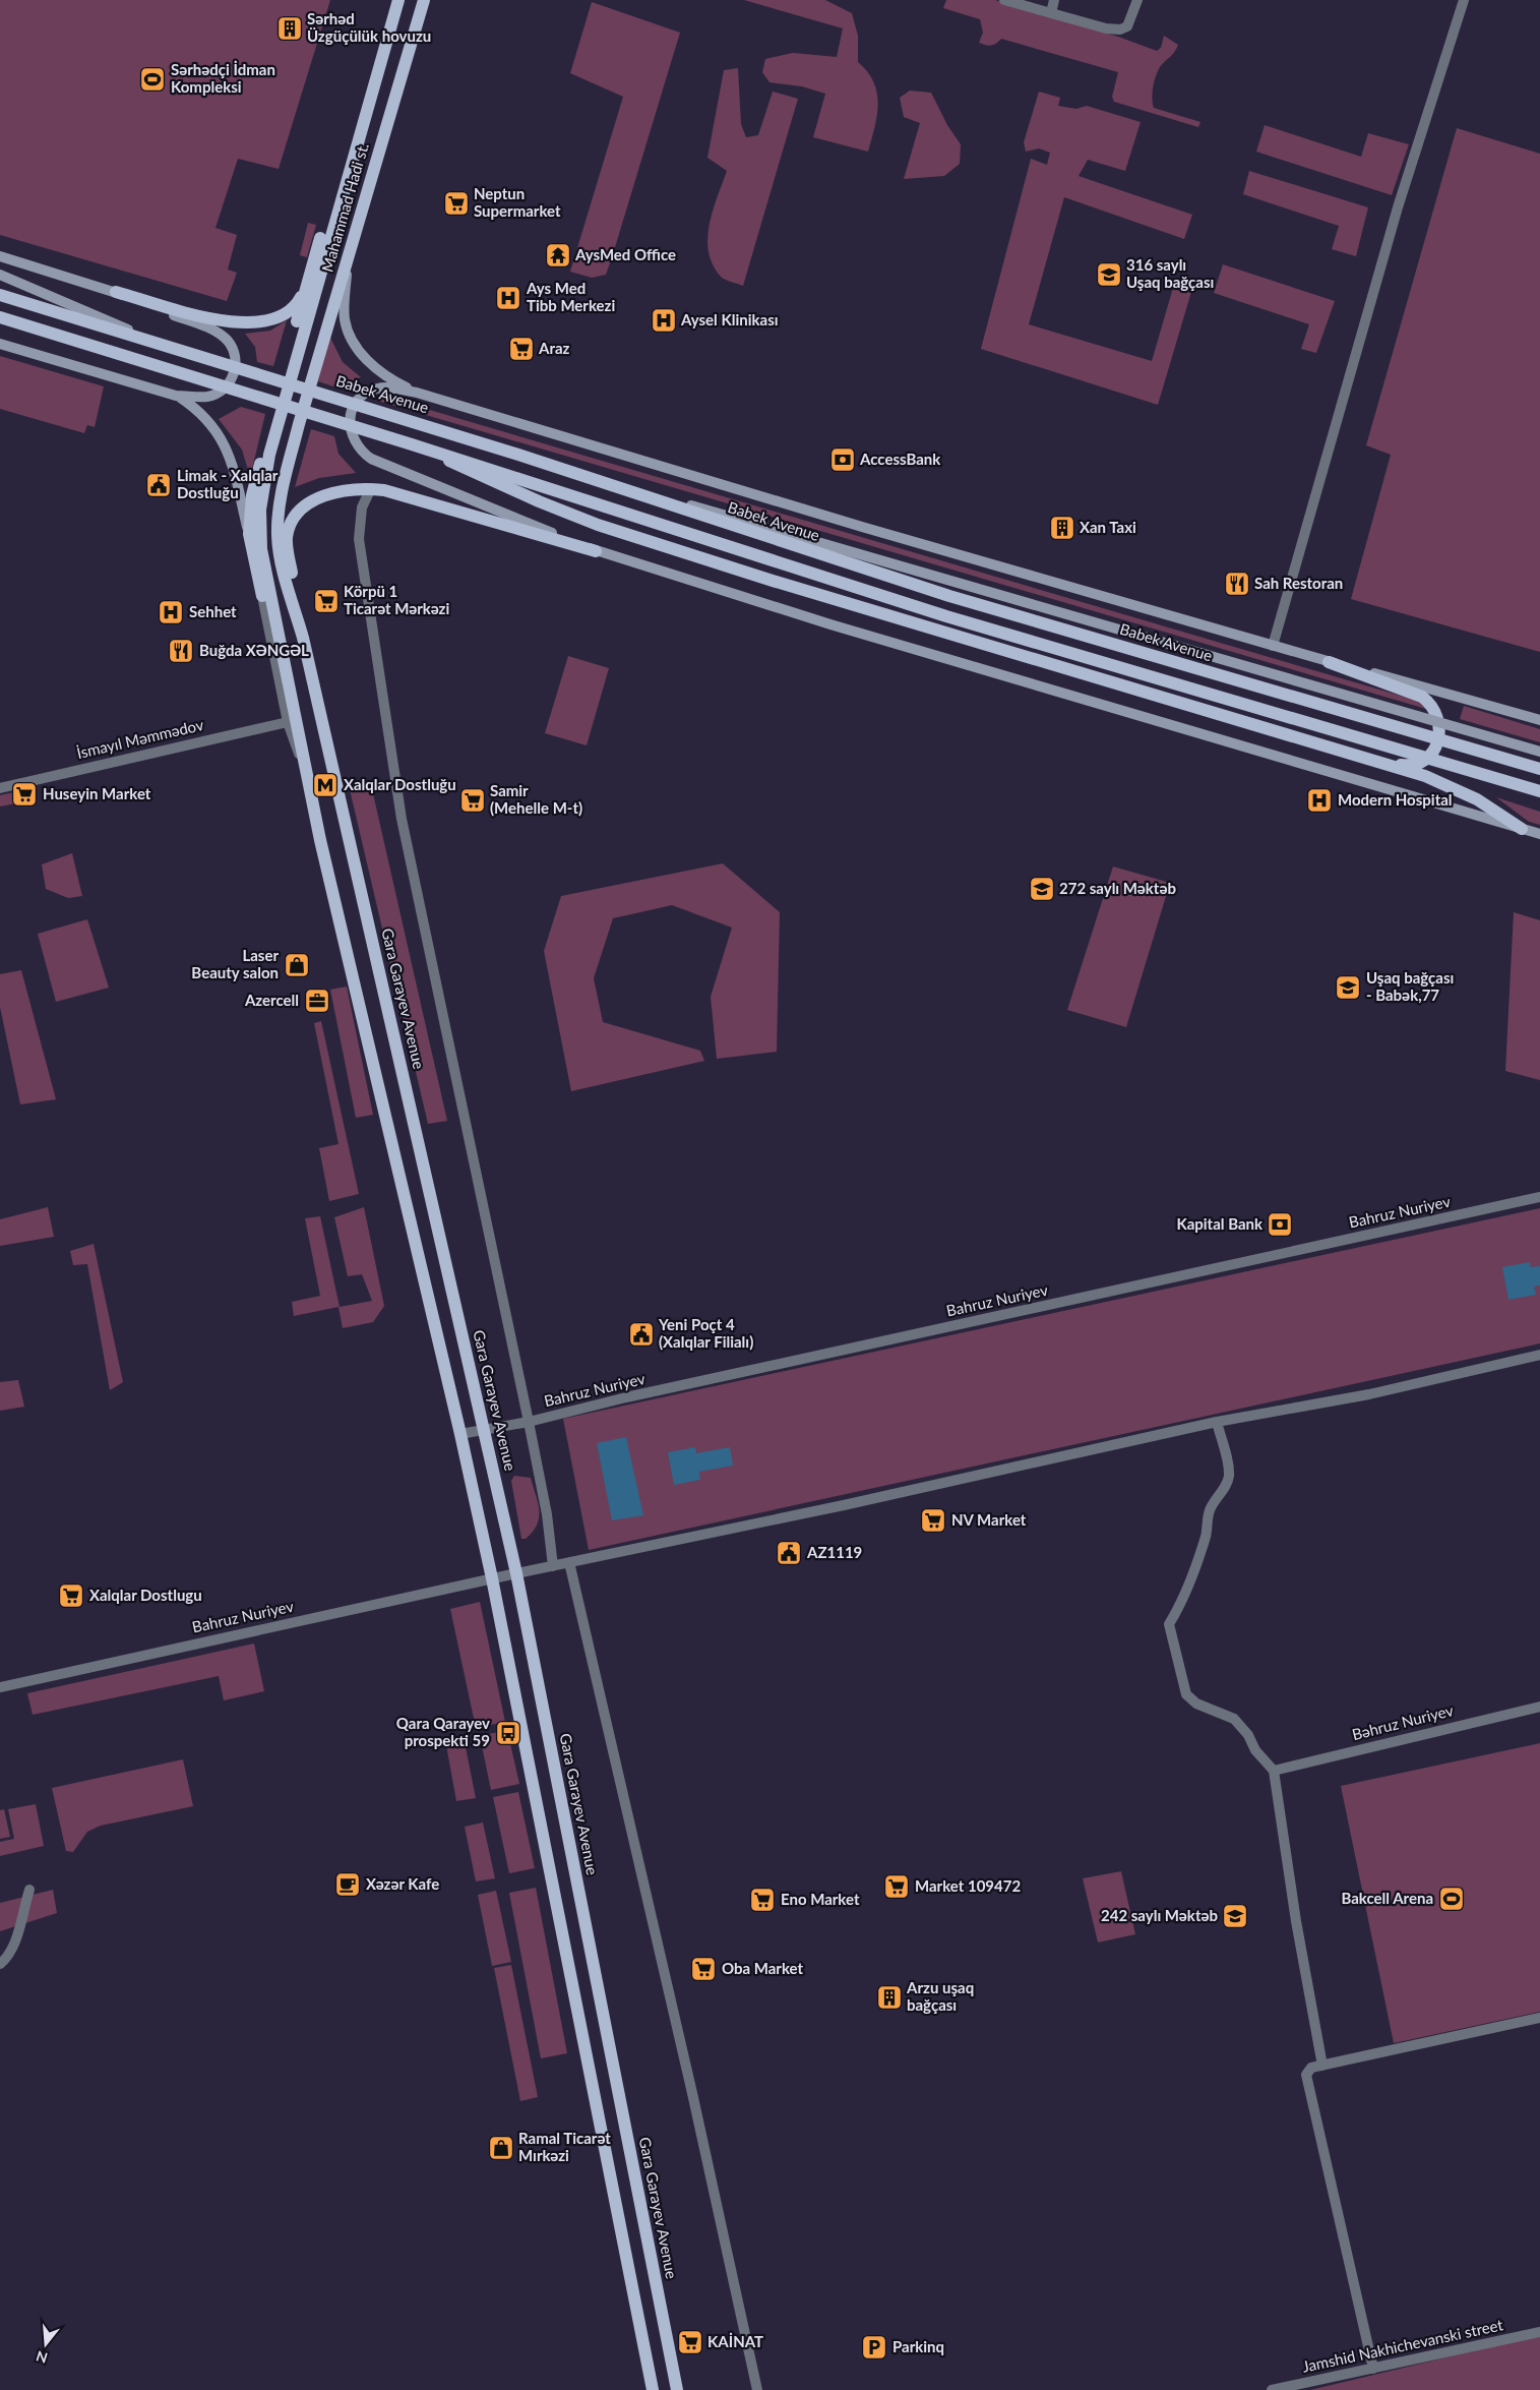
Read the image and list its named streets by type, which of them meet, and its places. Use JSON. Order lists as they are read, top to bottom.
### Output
{
  "streets": {
    "main road": ["Mahammad Hadi st.", "Babek Avenue", "Gara Garayev Avenue"],
    "street": [
      "İsmayıl Məmmədov",
      "Bahruz Nuriyev",
      "Bəhruz Nuriyev",
      "Jamshid Nakhichevanski street"
    ]
  },
  "crossings": [
    ["Mahammad Hadi st.", "Gara Garayev Avenue"],
    ["Gara Garayev Avenue", "Bahruz Nuriyev"]
  ],
  "places": {
    "building": ["Sərhəd Üzgüçülük hovuzu", "Xan Taxi", "Arzu uşaq bağçası"],
    "sports": ["Sərhədçi İdman Kompleksi", "Bakcell Arena"],
    "supermarket": [
      "Neptun Supermarket",
      "Araz",
      "Körpü 1 Ticarət Mərkəzi",
      "Huseyin Market",
      "Samir (Mehelle M-t)",
      "NV Market",
      "Xalqlar Dostlugu",
      "Market 109472",
      "Eno Market",
      "Oba Market",
      "KAİNAT"
    ],
    "temple": ["AysMed Office"],
    "school or university": [
      "316 saylı Uşaq bağçası",
      "272 saylı Məktəb",
      "Uşaq bağçası - Babək,77",
      "242 saylı Məktəb"
    ],
    "hospital": [
      "Ays Med Tibb Merkezi",
      "Aysel Klinikası",
      "Sehhet",
      "Modern Hospital"
    ],
    "bank": ["AccessBank", "Kapital Bank"],
    "public building": ["Limak - Xalqlar Dostluğu", "Yeni Poçt 4 (Xalqlar Filialı)", "AZ1119"],
    "restaurant": ["Sah Restoran", "Buğda XƏNGƏL"],
    "metro station": ["Xalqlar Dostluğu"],
    "shop": ["Laser Beauty salon", "Ramal Ticarət Mırkəzi"],
    "office": ["Azercell"],
    "bus stop": ["Qara Qarayev prospekti 59"],
    "cafe": ["Xəzər Kafe"],
    "parking": ["Parkinq"]
  },
  "north": "bottom"
}
